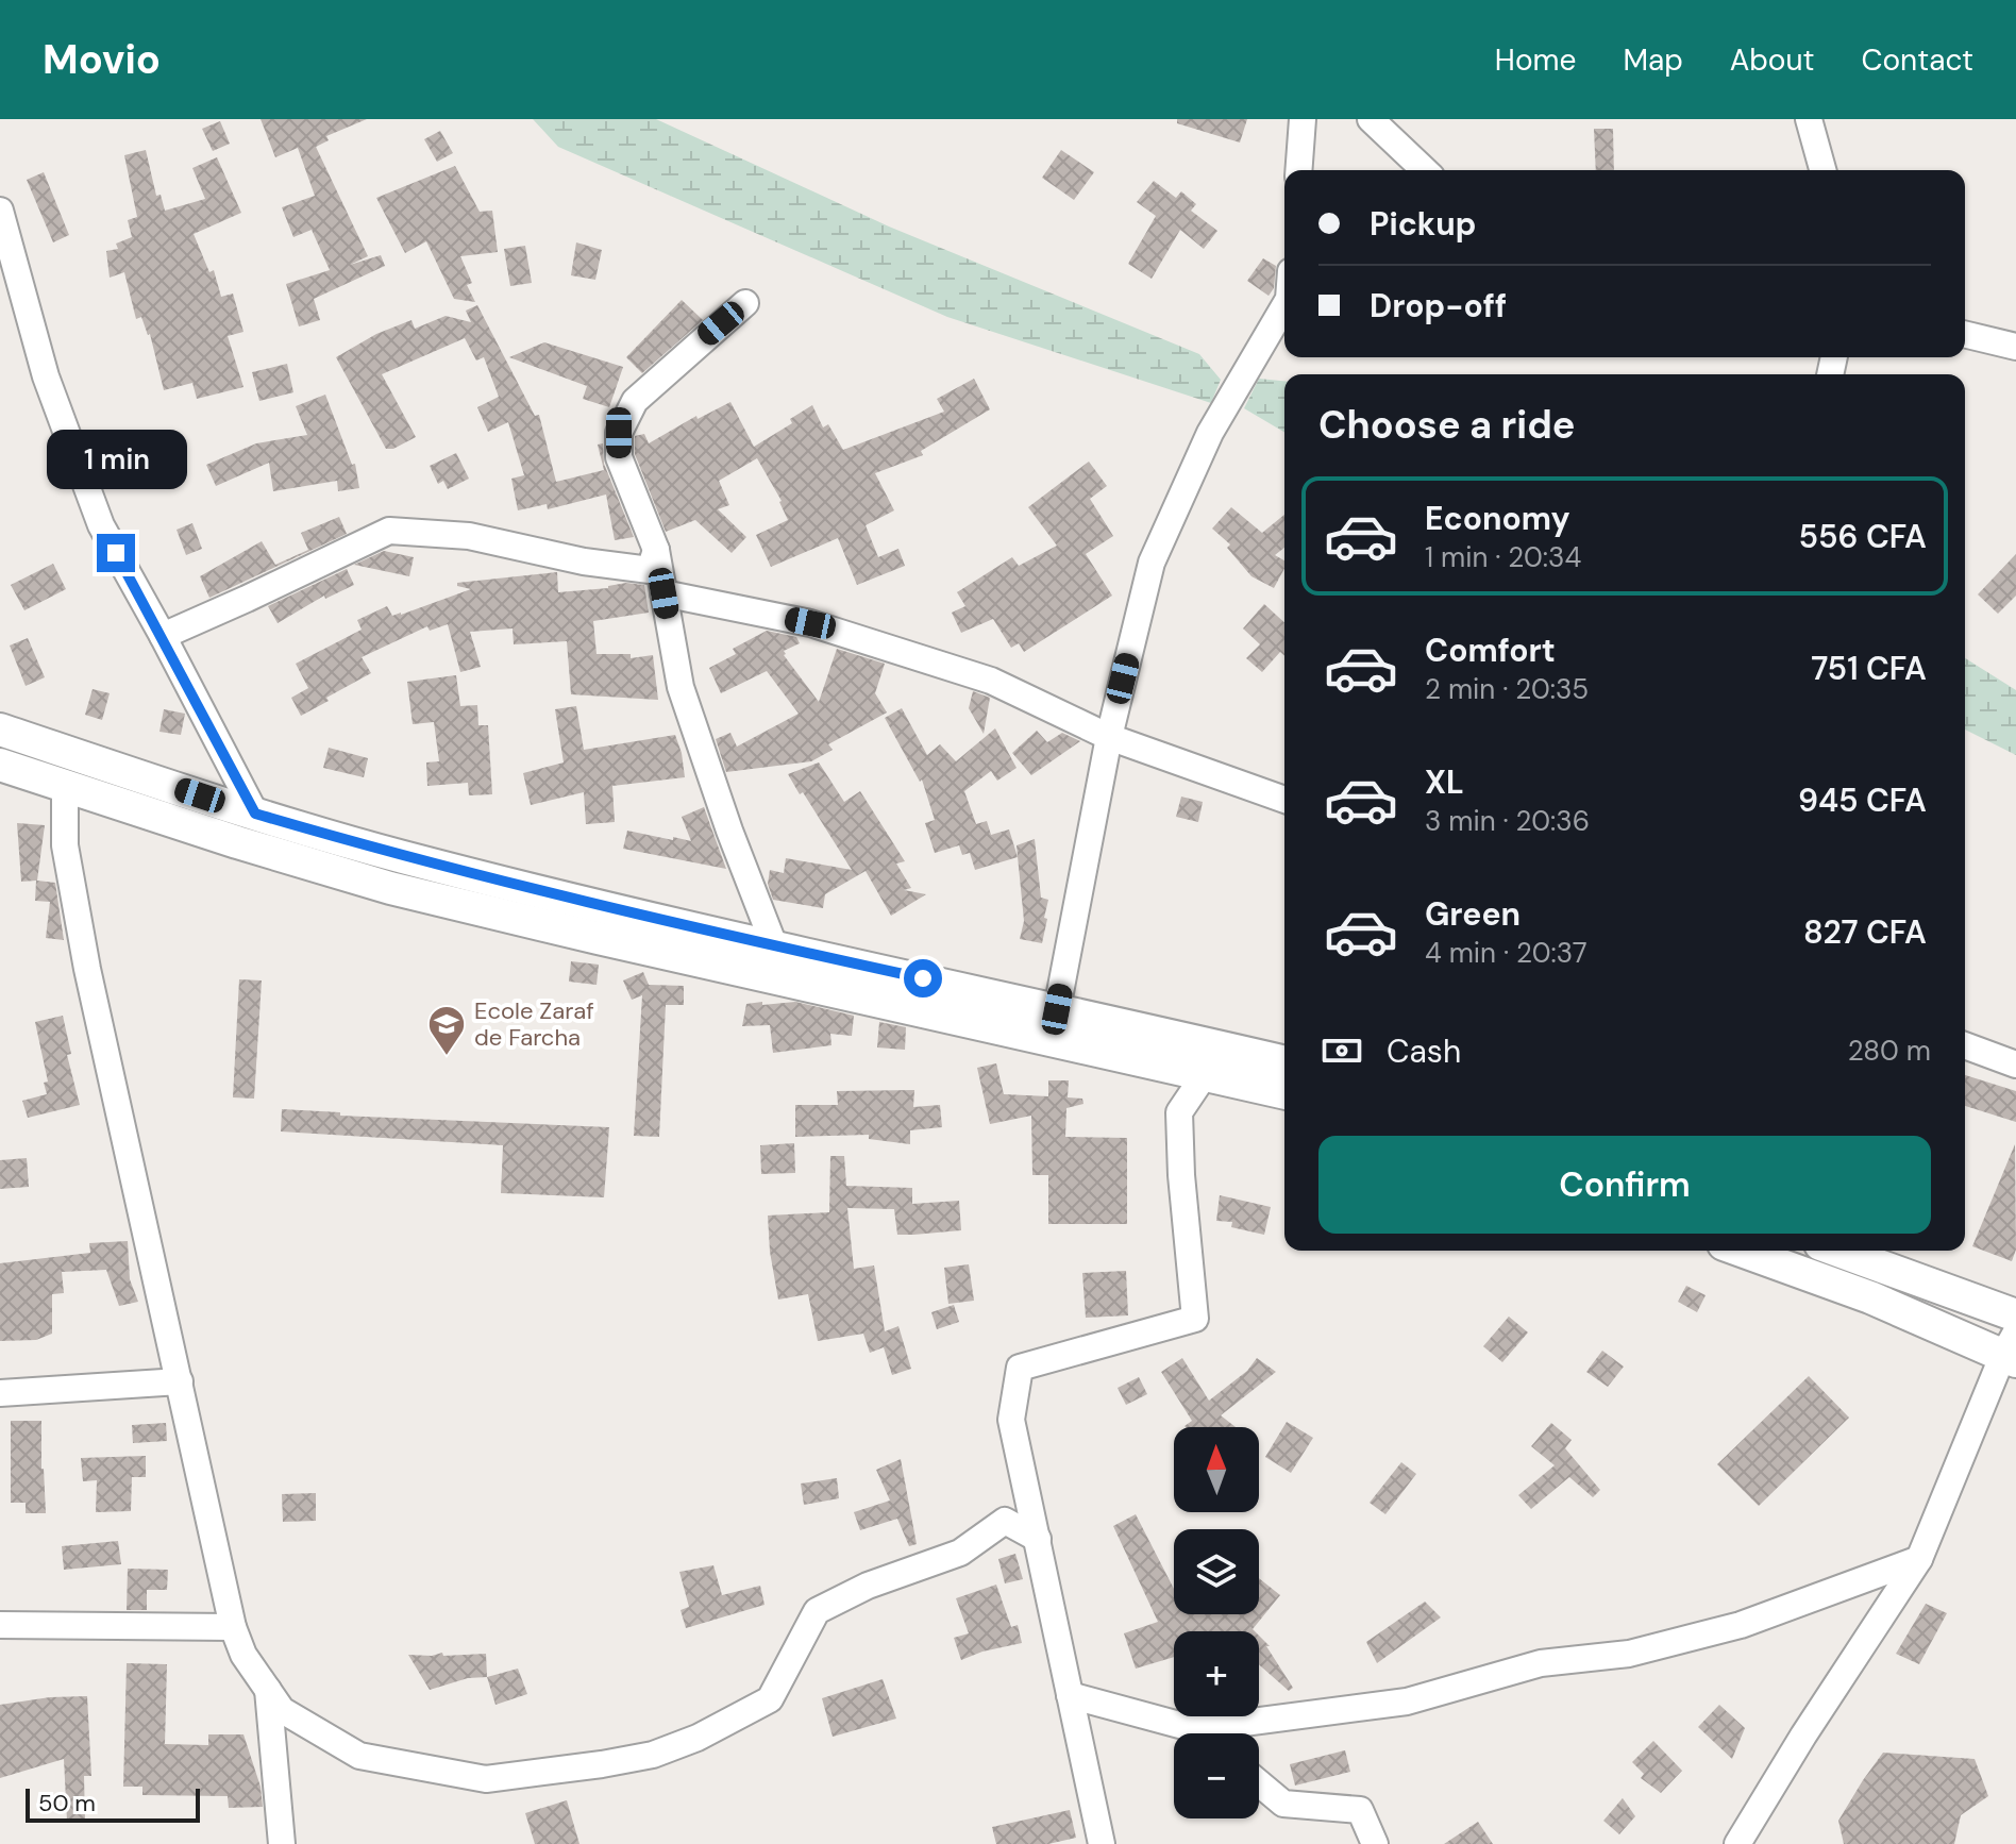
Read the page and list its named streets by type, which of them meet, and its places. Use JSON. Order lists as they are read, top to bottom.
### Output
{
  "places": {
    "school or university": ["Ecole Zaraf de Farcha"]
  },
  "scale_bar": "50 m",
  "north": "top",
  "page": {
    "header": "Movio",
    "nav": [
      "Home",
      "Map",
      "About",
      "Contact"
    ],
    "banner": ["Pickup", "Drop-off"],
    "heading": "Choose a ride",
    "bubble": "1 min",
    "list": [
      {
        "name": "Economy",
        "note": "1 min · 20:34",
        "value": "556 CFA"
      },
      {
        "name": "Comfort",
        "note": "2 min · 20:35",
        "value": "751 CFA"
      },
      {
        "name": "XL",
        "note": "3 min · 20:36",
        "value": "945 CFA"
      },
      {
        "name": "Green",
        "note": "4 min · 20:37",
        "value": "827 CFA"
      }
    ],
    "pay": ["Cash", "280 m"],
    "buttons": "Confirm",
    "map_buttons": ["+", "−"],
    "scale": "50 m"
  }
}
